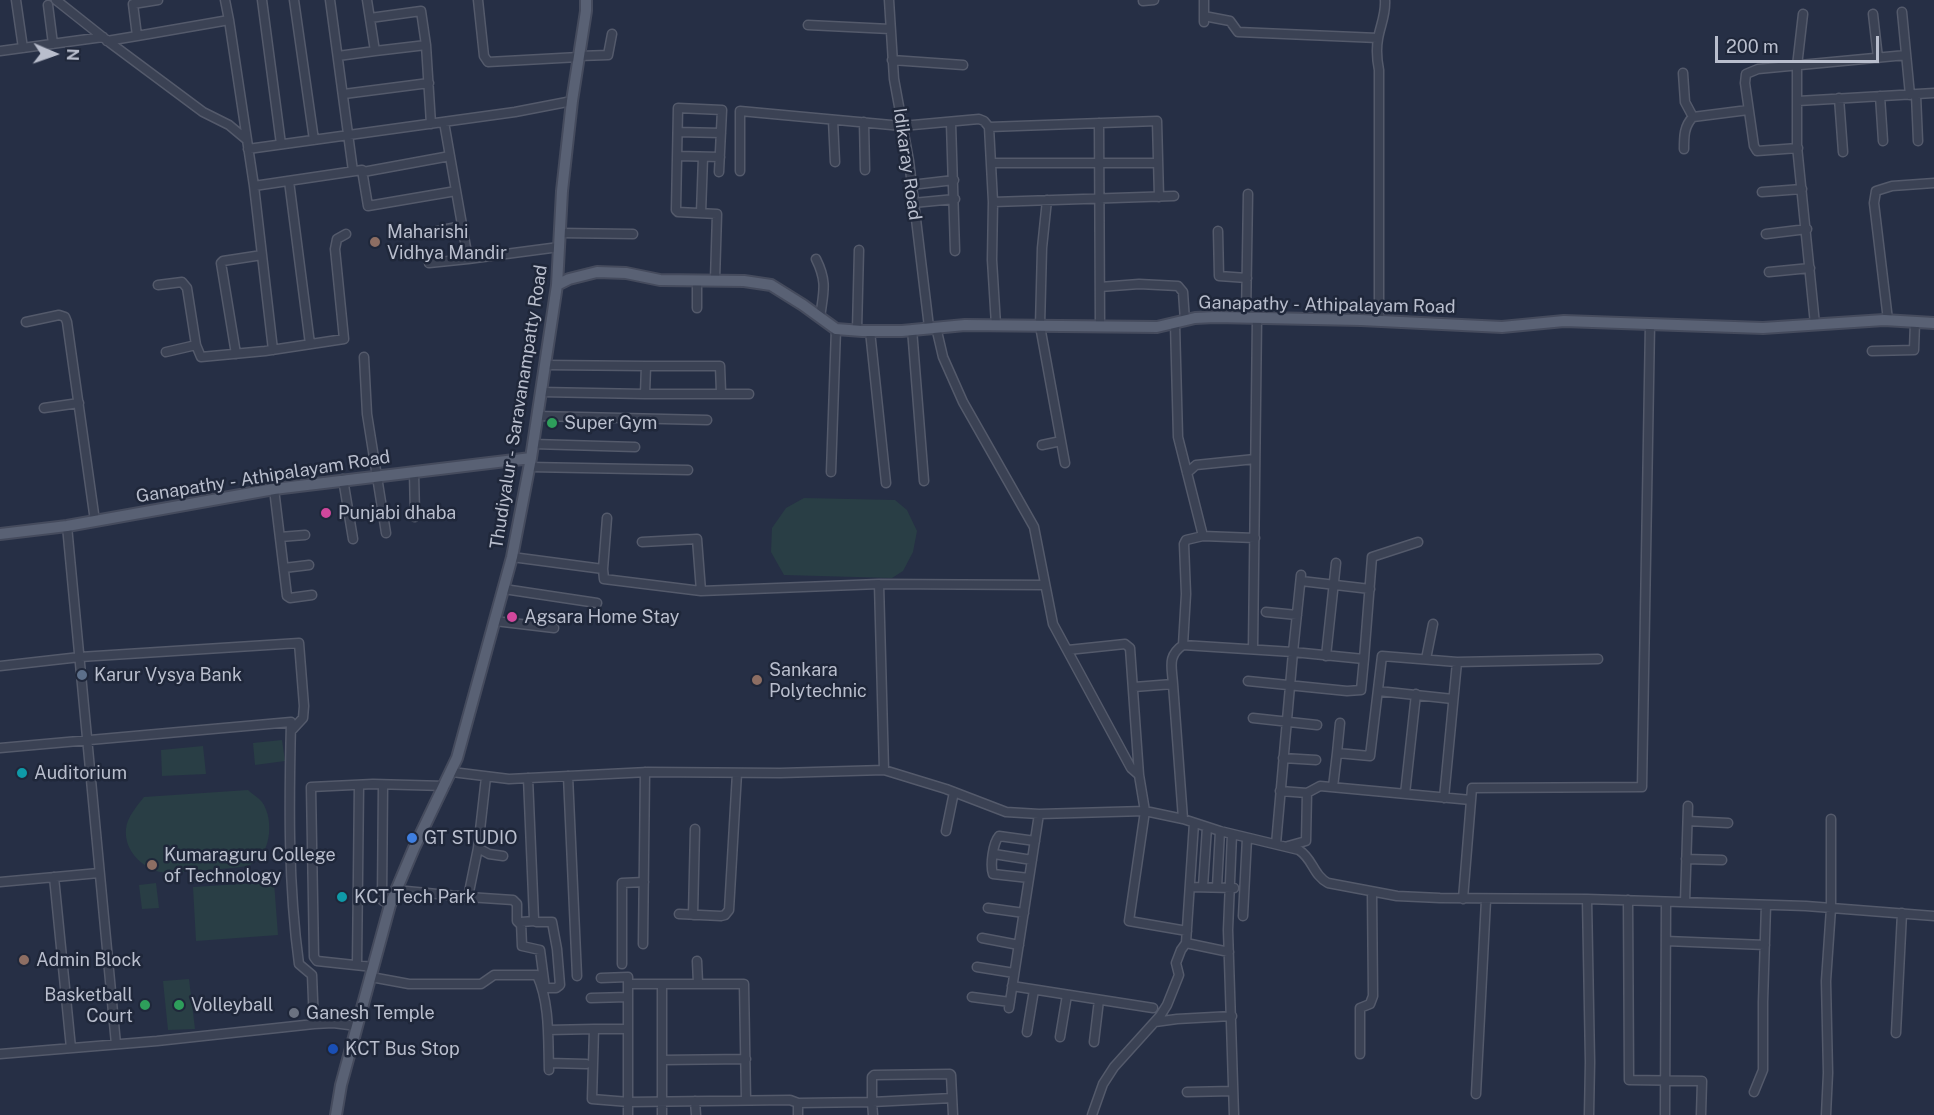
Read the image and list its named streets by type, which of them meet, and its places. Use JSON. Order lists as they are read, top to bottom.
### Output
{
  "streets": {
    "main road": ["Ganapathy - Athipalayam Road", "Thudiyalur - Saravanampatty Road"],
    "street": ["Idikaray Road"]
  },
  "crossings": [
    ["Idikaray Road", "Ganapathy - Athipalayam Road"],
    ["Ganapathy - Athipalayam Road", "Thudiyalur - Saravanampatty Road"]
  ],
  "places": [
    "Maharishi Vidhya Mandir",
    "Super Gym",
    "Punjabi dhaba",
    "Agsara Home Stay",
    "Karur Vysya Bank",
    "Sankara Polytechnic",
    "Auditorium",
    "GT STUDIO",
    "Kumaraguru College of Technology",
    "KCT Tech Park",
    "Admin Block",
    "Basketball Court",
    "Volleyball",
    "Ganesh Temple",
    "KCT Bus Stop"
  ],
  "scale_bar": "200 m",
  "north": "right"
}
